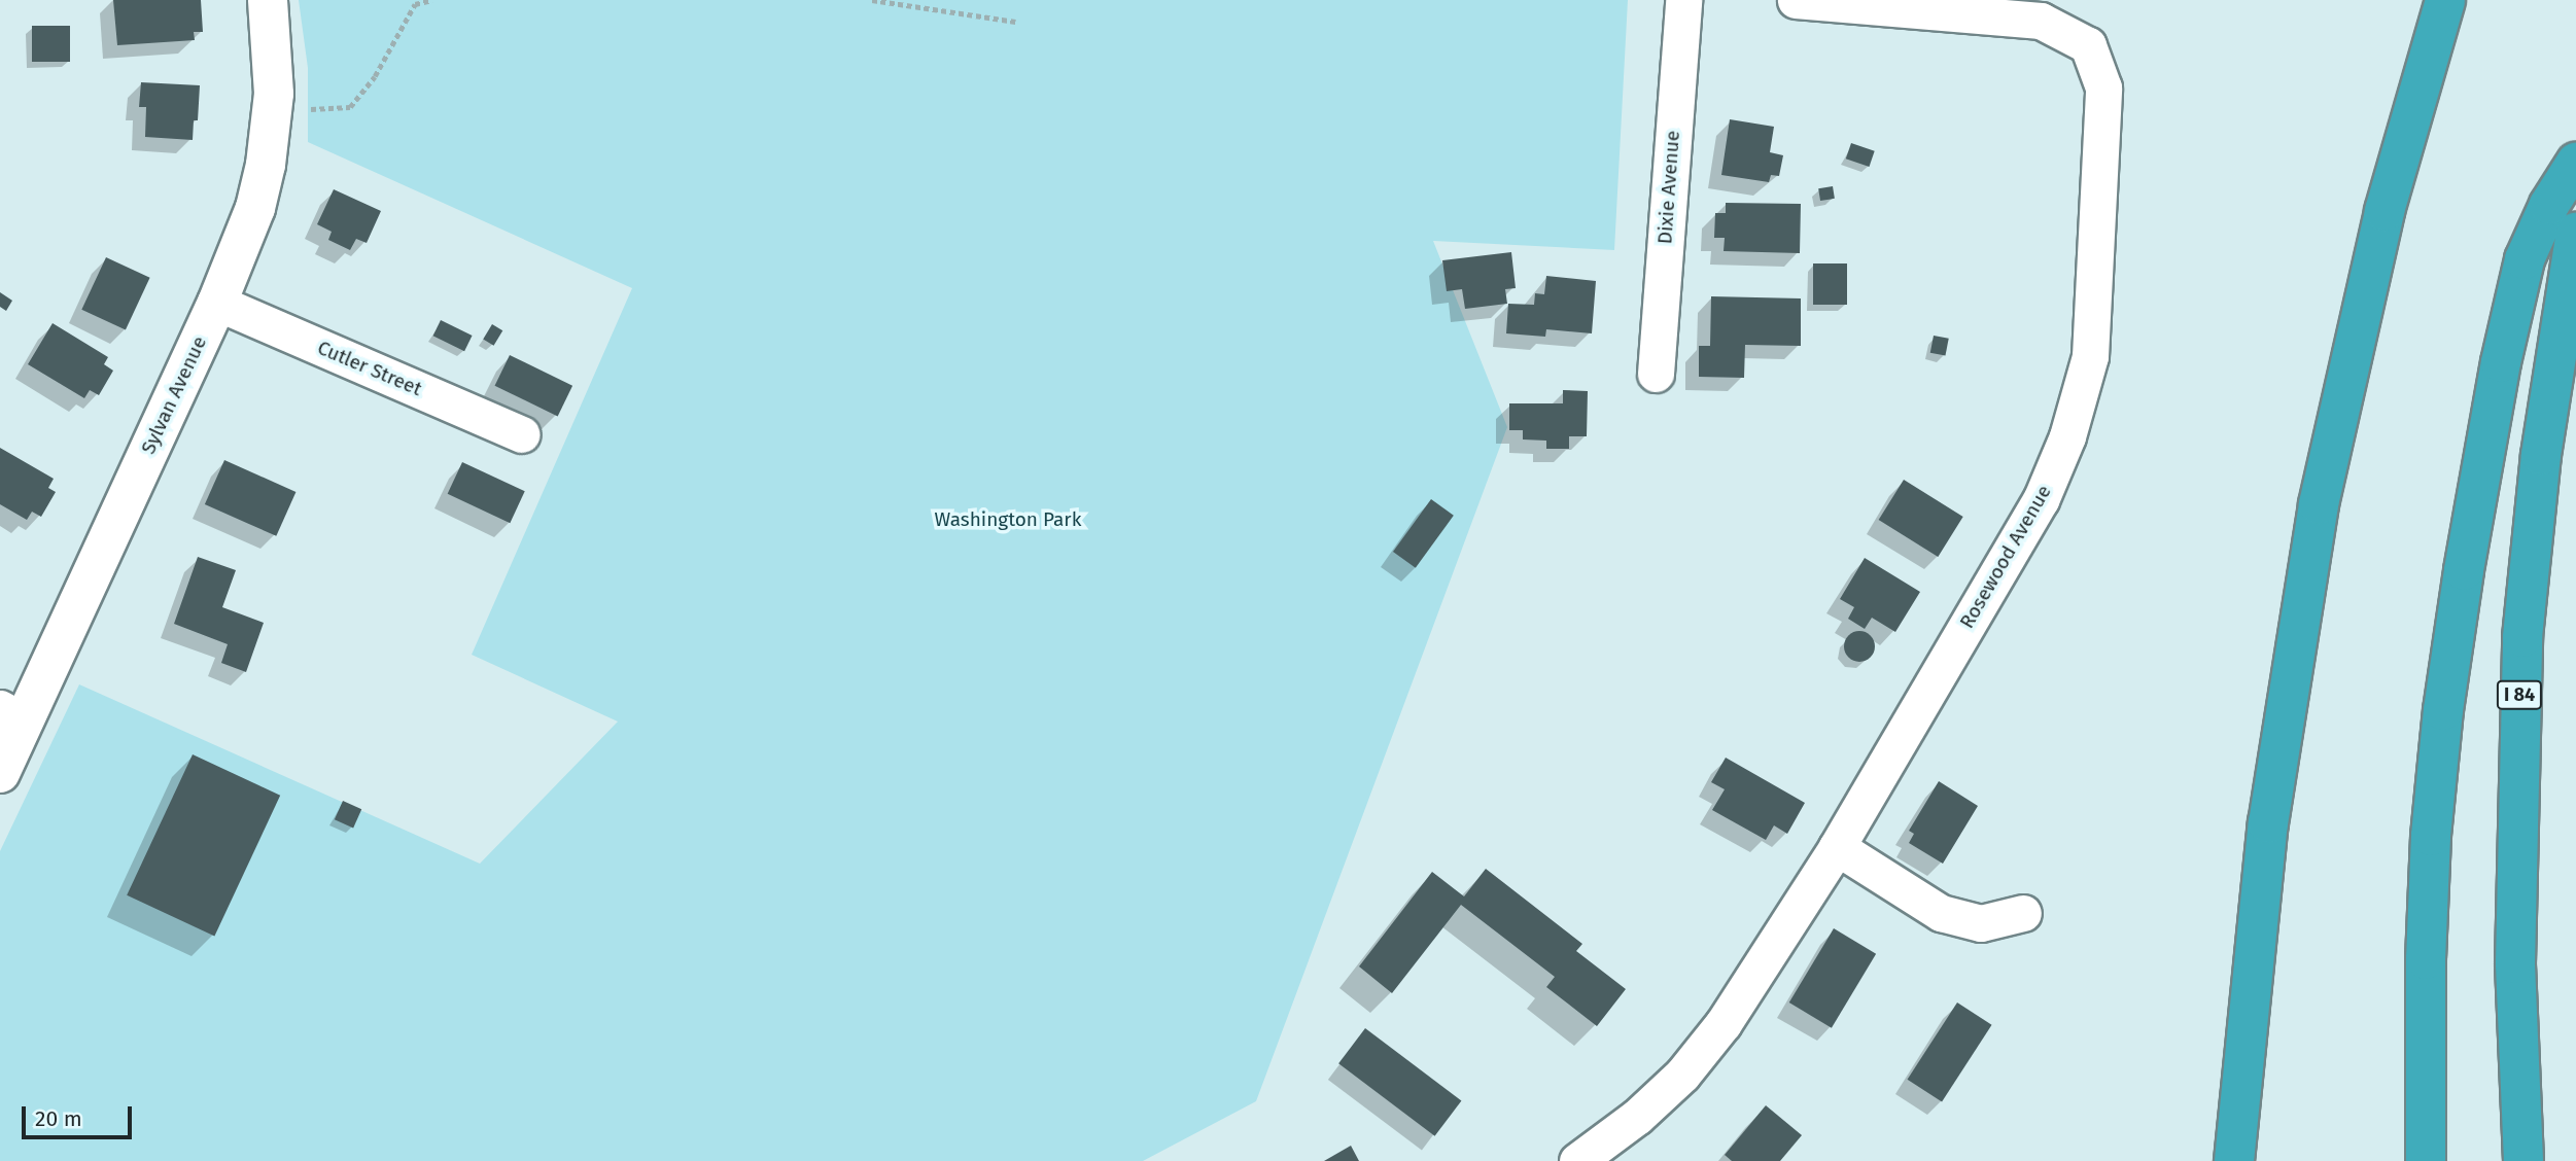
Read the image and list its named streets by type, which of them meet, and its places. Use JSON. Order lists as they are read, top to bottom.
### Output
{
  "streets": {
    "highway": ["I 84"],
    "street": [
      "Dixie Avenue",
      "Cutler Street",
      "Sylvan Avenue",
      "Rosewood Avenue"
    ]
  },
  "crossings": [
    ["Cutler Street", "Sylvan Avenue"]
  ],
  "parks": ["Washington Park"],
  "scale_bar": "20 m"
}
